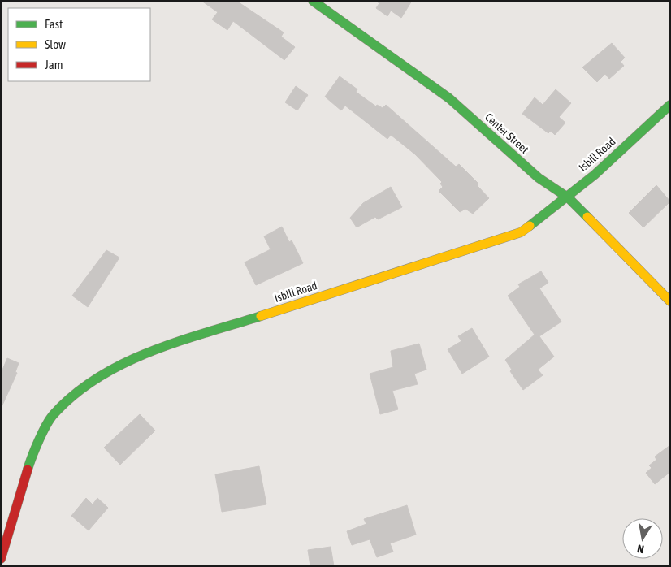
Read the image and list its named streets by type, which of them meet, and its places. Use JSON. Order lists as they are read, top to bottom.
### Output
{
  "streets": {
    "street": ["Center Street", "Isbill Road"]
  },
  "crossings": [
    ["Center Street", "Isbill Road"]
  ],
  "legend": ["Fast", "Slow", "Jam"],
  "north": "bottom"
}
